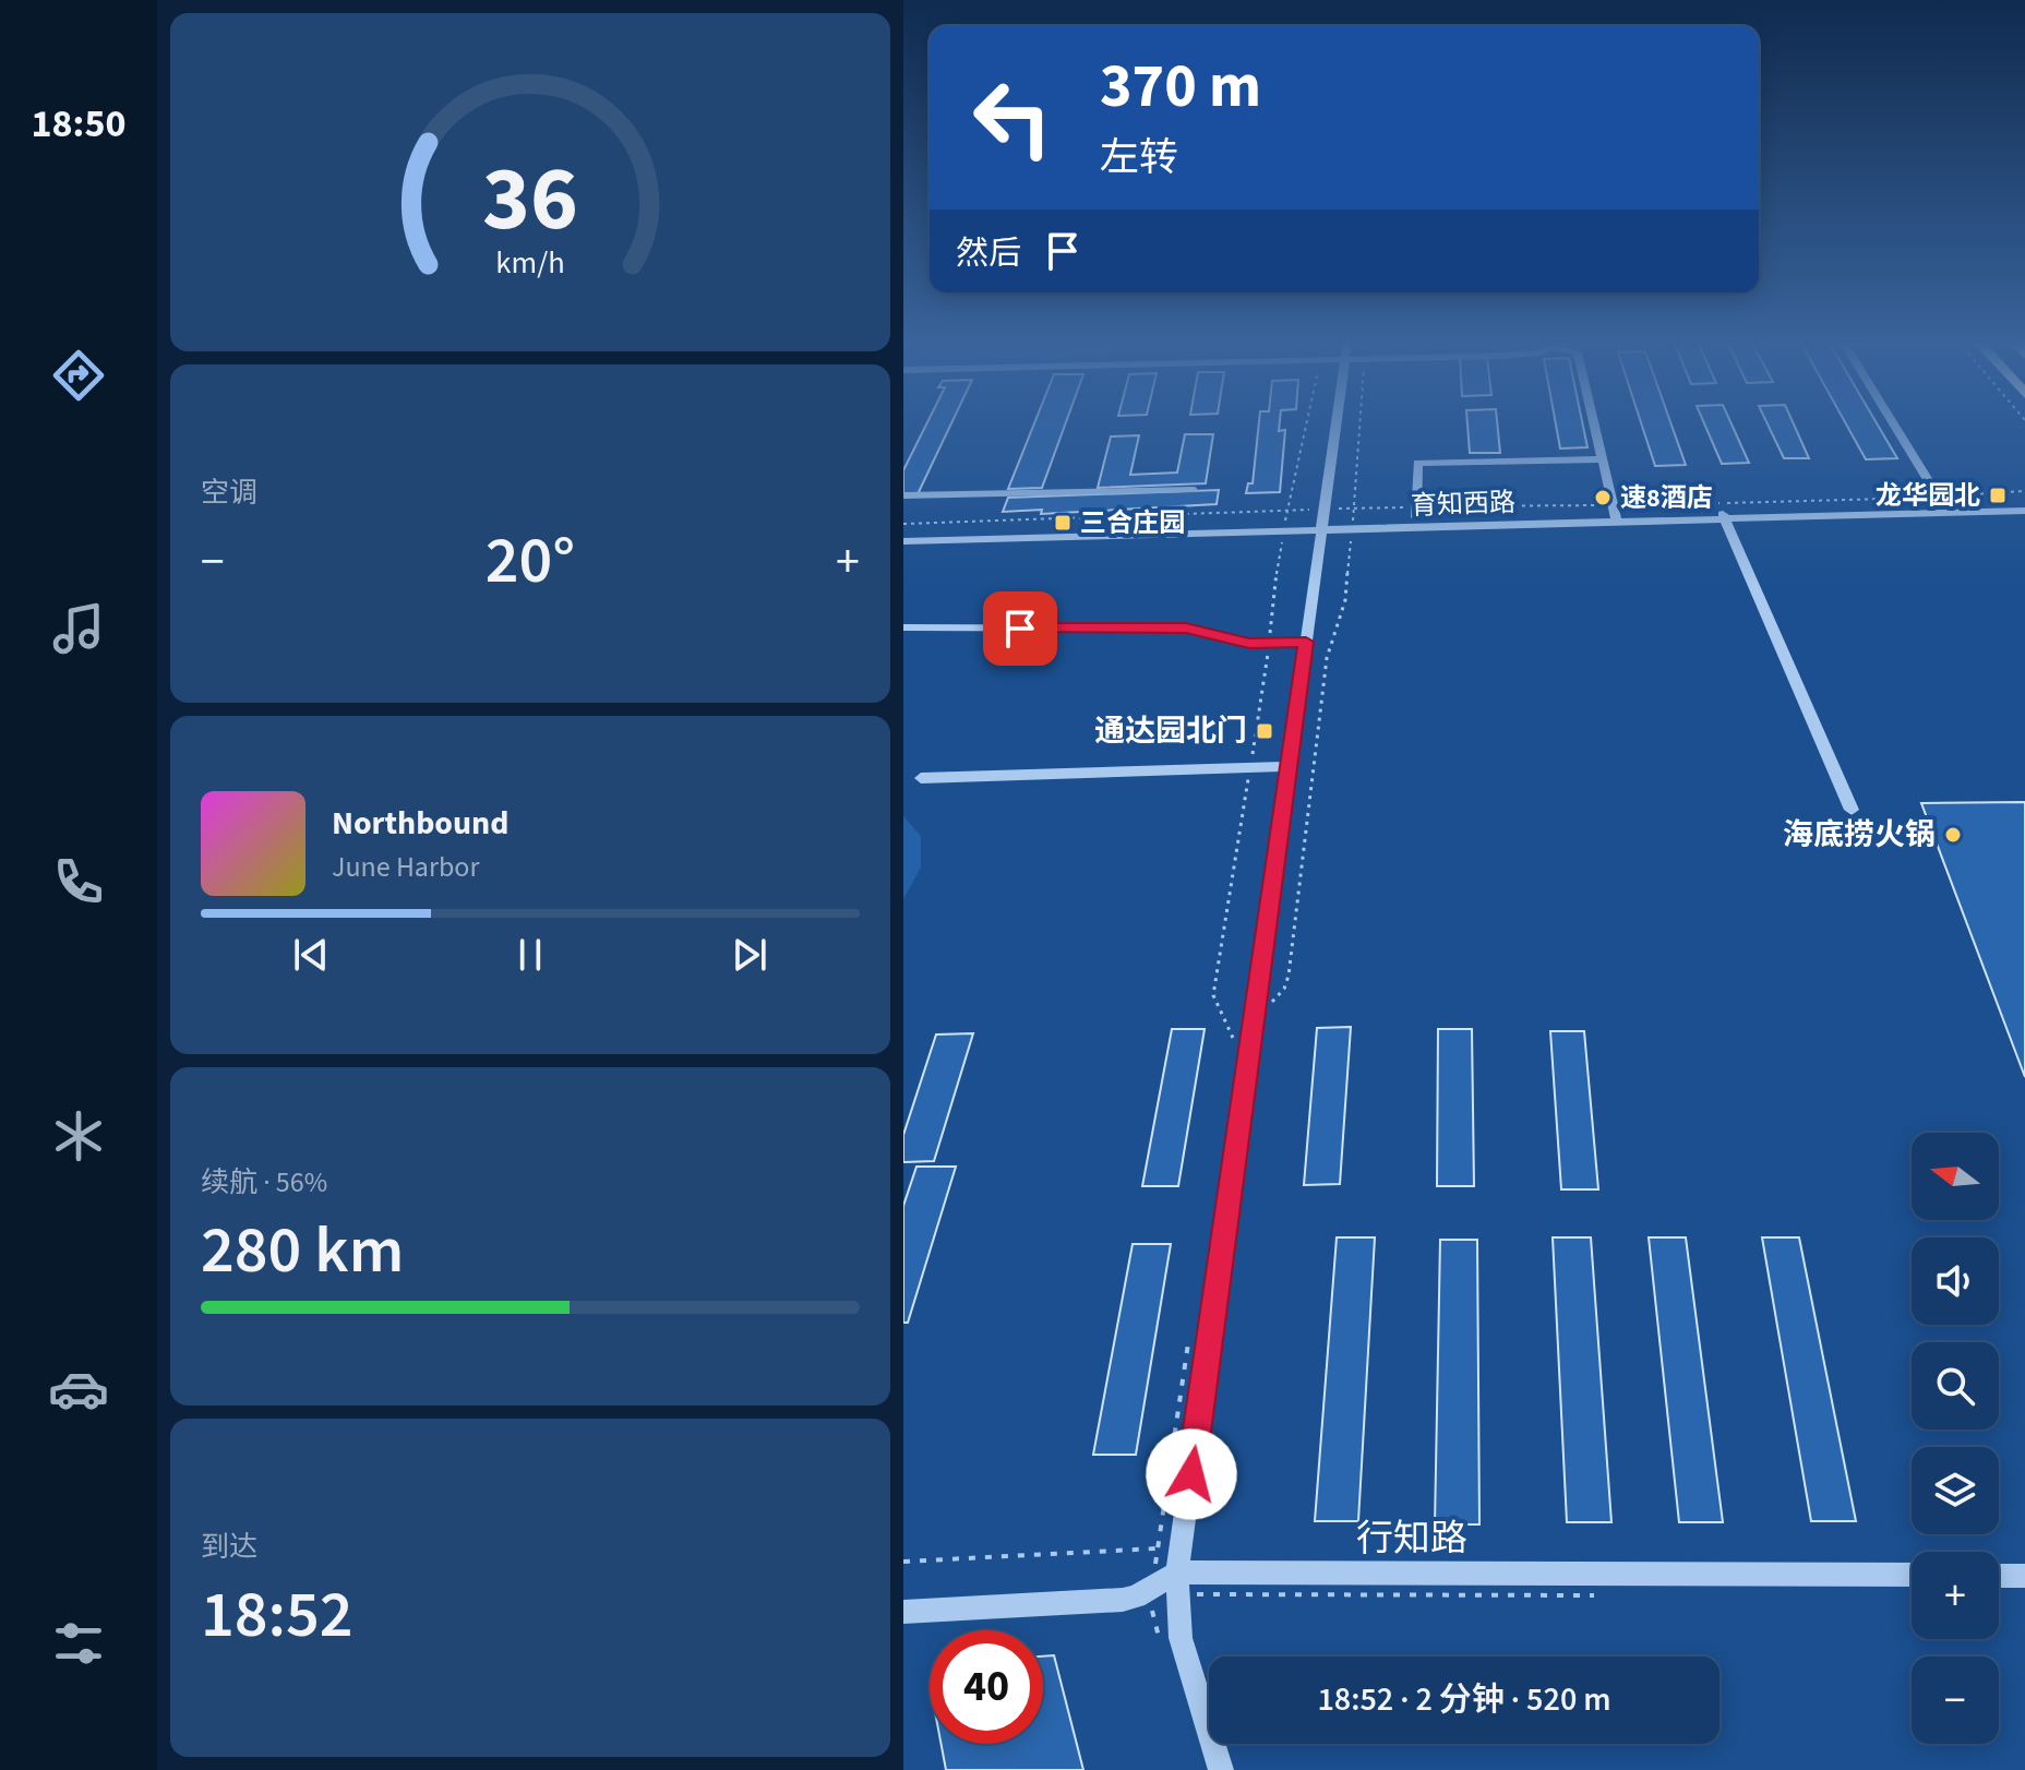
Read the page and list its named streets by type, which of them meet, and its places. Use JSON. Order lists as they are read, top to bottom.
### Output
{
  "streets": {
    "street": ["育知西路", "行知路"]
  },
  "places": {
    "transit": ["龙华园北", "三合庄园", "通达园北门"],
    "other": ["速8酒店", "海底捞火锅"]
  },
  "north": "left",
  "page": {
    "tabs": "18:50",
    "turn": ["370 m", "左转"],
    "then": "然后",
    "tile": [
      "空调",
      ["续航 · 56%", "280 km"],
      ["到达", "18:52"]
    ],
    "heat": ["−", "20°", "+"],
    "song": ["Northbound", "June Harbor"],
    "map_buttons": ["+", "−"],
    "limit": "40",
    "trip": "18:52 · 2 分钟 · 520 m",
    "gauge": ["36", "km/h"]
  }
}
